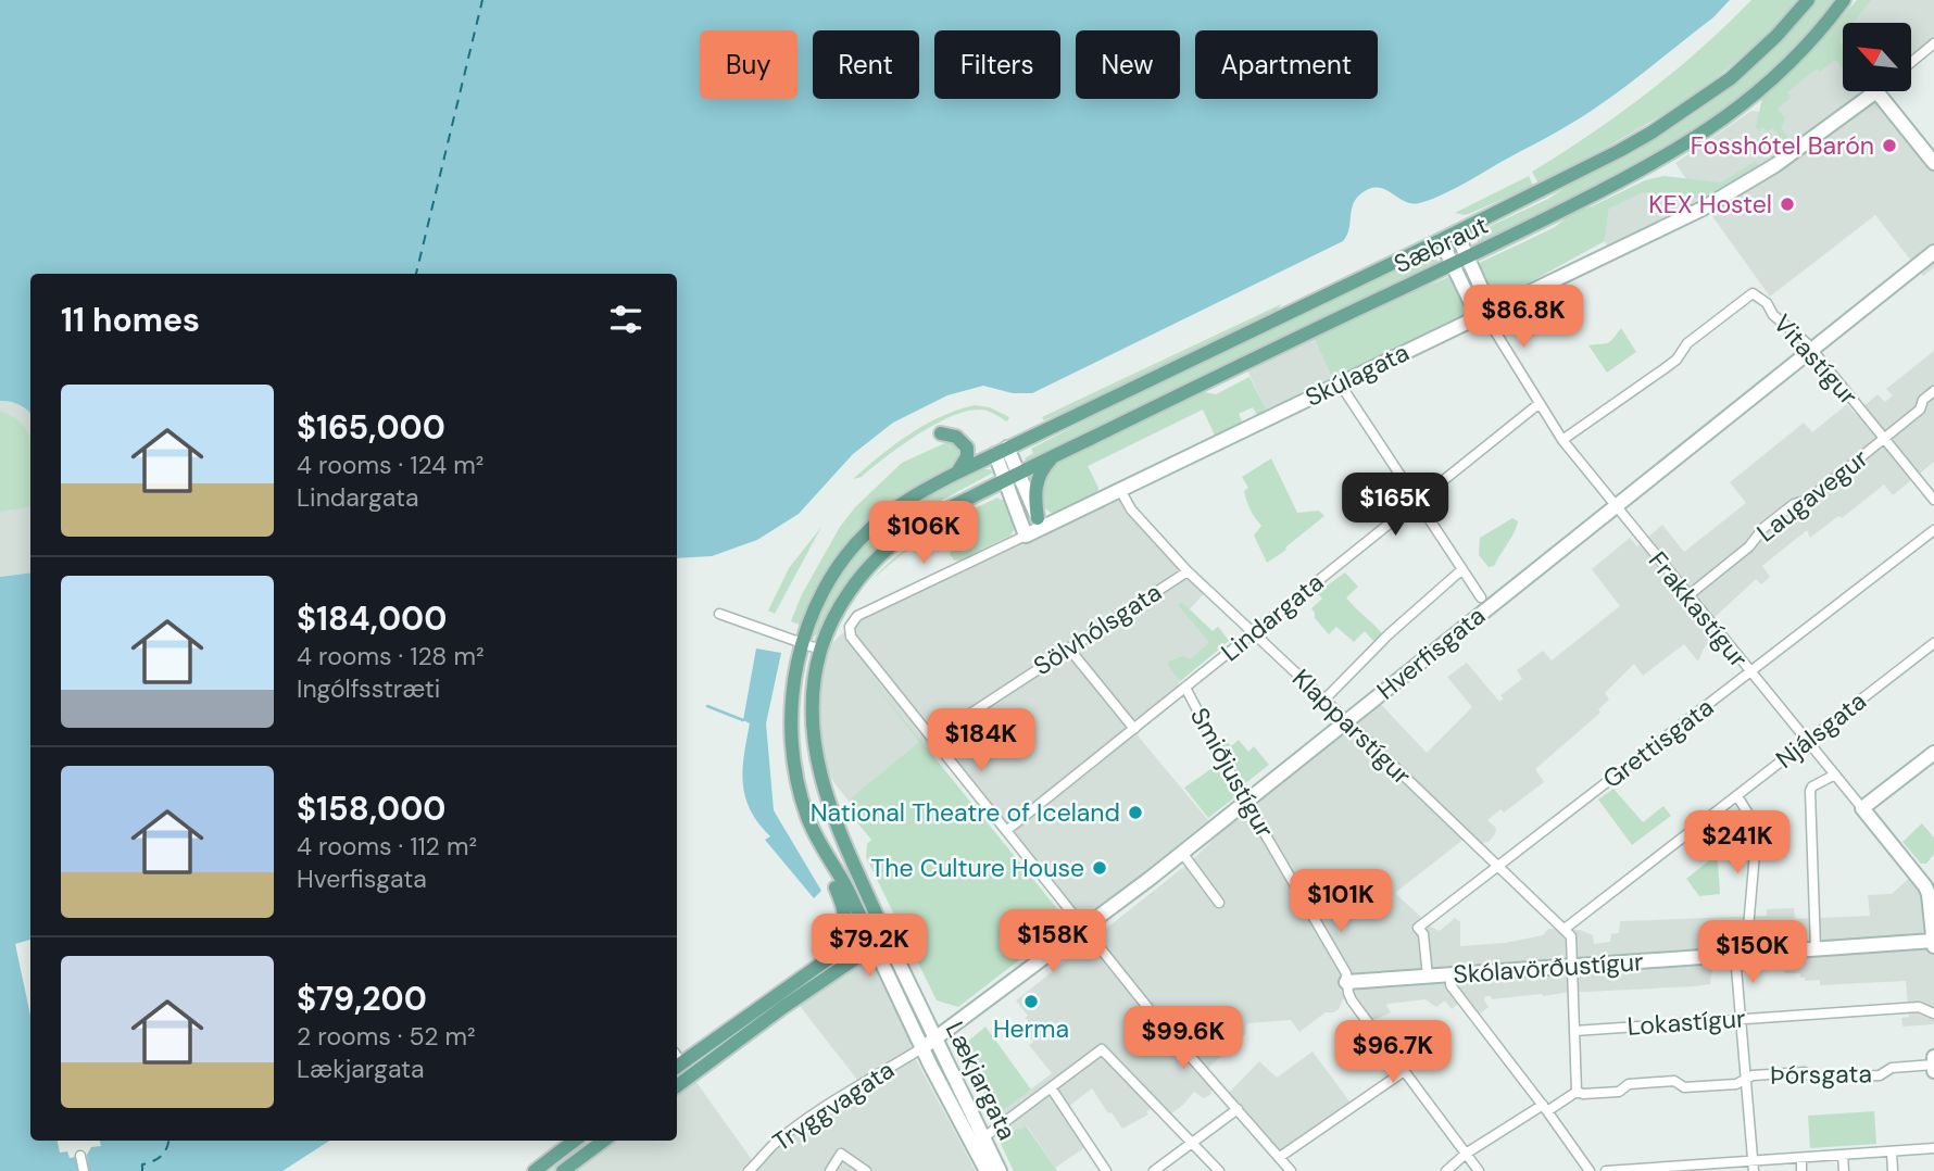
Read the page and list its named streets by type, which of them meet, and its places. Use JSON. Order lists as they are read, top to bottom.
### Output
{
  "streets": {
    "main road": ["Sæbraut"],
    "street": [
      "Vitastígur",
      "Skúlagata",
      "Laugavegur",
      "Frakkastígur",
      "Lindargata",
      "Sölvhólsgata",
      "Hverfisgata",
      "Klapparstígur",
      "Njálsgata",
      "Grettisgata",
      "Smiðjustígur",
      "Skólavörðustígur",
      "Lokastígur",
      "Þórsgata",
      "Lækjargata",
      "Tryggvagata"
    ]
  },
  "crossings": [
    ["Sæbraut", "Frakkastígur"],
    ["Sæbraut", "Lækjargata"],
    ["Vitastígur", "Laugavegur"],
    ["Vitastígur", "Frakkastígur"],
    ["Vitastígur", "Hverfisgata"],
    ["Skúlagata", "Frakkastígur"],
    ["Skúlagata", "Sölvhólsgata"],
    ["Skúlagata", "Klapparstígur"],
    ["Laugavegur", "Frakkastígur"],
    ["Frakkastígur", "Lindargata"],
    ["Frakkastígur", "Hverfisgata"],
    ["Frakkastígur", "Njálsgata"],
    ["Frakkastígur", "Grettisgata"],
    ["Frakkastígur", "Skólavörðustígur"],
    ["Lindargata", "Klapparstígur"],
    ["Lindargata", "Smiðjustígur"],
    ["Sölvhólsgata", "Klapparstígur"],
    ["Hverfisgata", "Klapparstígur"],
    ["Hverfisgata", "Smiðjustígur"],
    ["Hverfisgata", "Lækjargata"],
    ["Hverfisgata", "Tryggvagata"],
    ["Klapparstígur", "Njálsgata"],
    ["Klapparstígur", "Grettisgata"],
    ["Grettisgata", "Skólavörðustígur"],
    ["Smiðjustígur", "Skólavörðustígur"],
    ["Lækjargata", "Tryggvagata"]
  ],
  "places": [
    "Fosshótel Barón",
    "KEX Hostel",
    "National Theatre of Iceland",
    "The Culture House",
    "Herma"
  ],
  "north": "top left",
  "page": {
    "chip": [
      "Buy",
      "Rent",
      "Filters",
      "New",
      "Apartment"
    ],
    "heading": "11 homes",
    "price": [
      "$86.8K",
      "$165K",
      "$106K",
      "$184K",
      "$241K",
      "$101K",
      "$158K",
      "$79.2K",
      "$150K",
      "$99.6K",
      "$96.7K"
    ],
    "list": [
      {
        "name": "$165,000",
        "note": "4 rooms · 124 m² · Lindargata"
      },
      {
        "name": "$184,000",
        "note": "4 rooms · 128 m² · Ingólfsstræti"
      },
      {
        "name": "$158,000",
        "note": "4 rooms · 112 m² · Hverfisgata"
      },
      {
        "name": "$79,200",
        "note": "2 rooms · 52 m² · Lækjargata"
      }
    ]
  }
}
